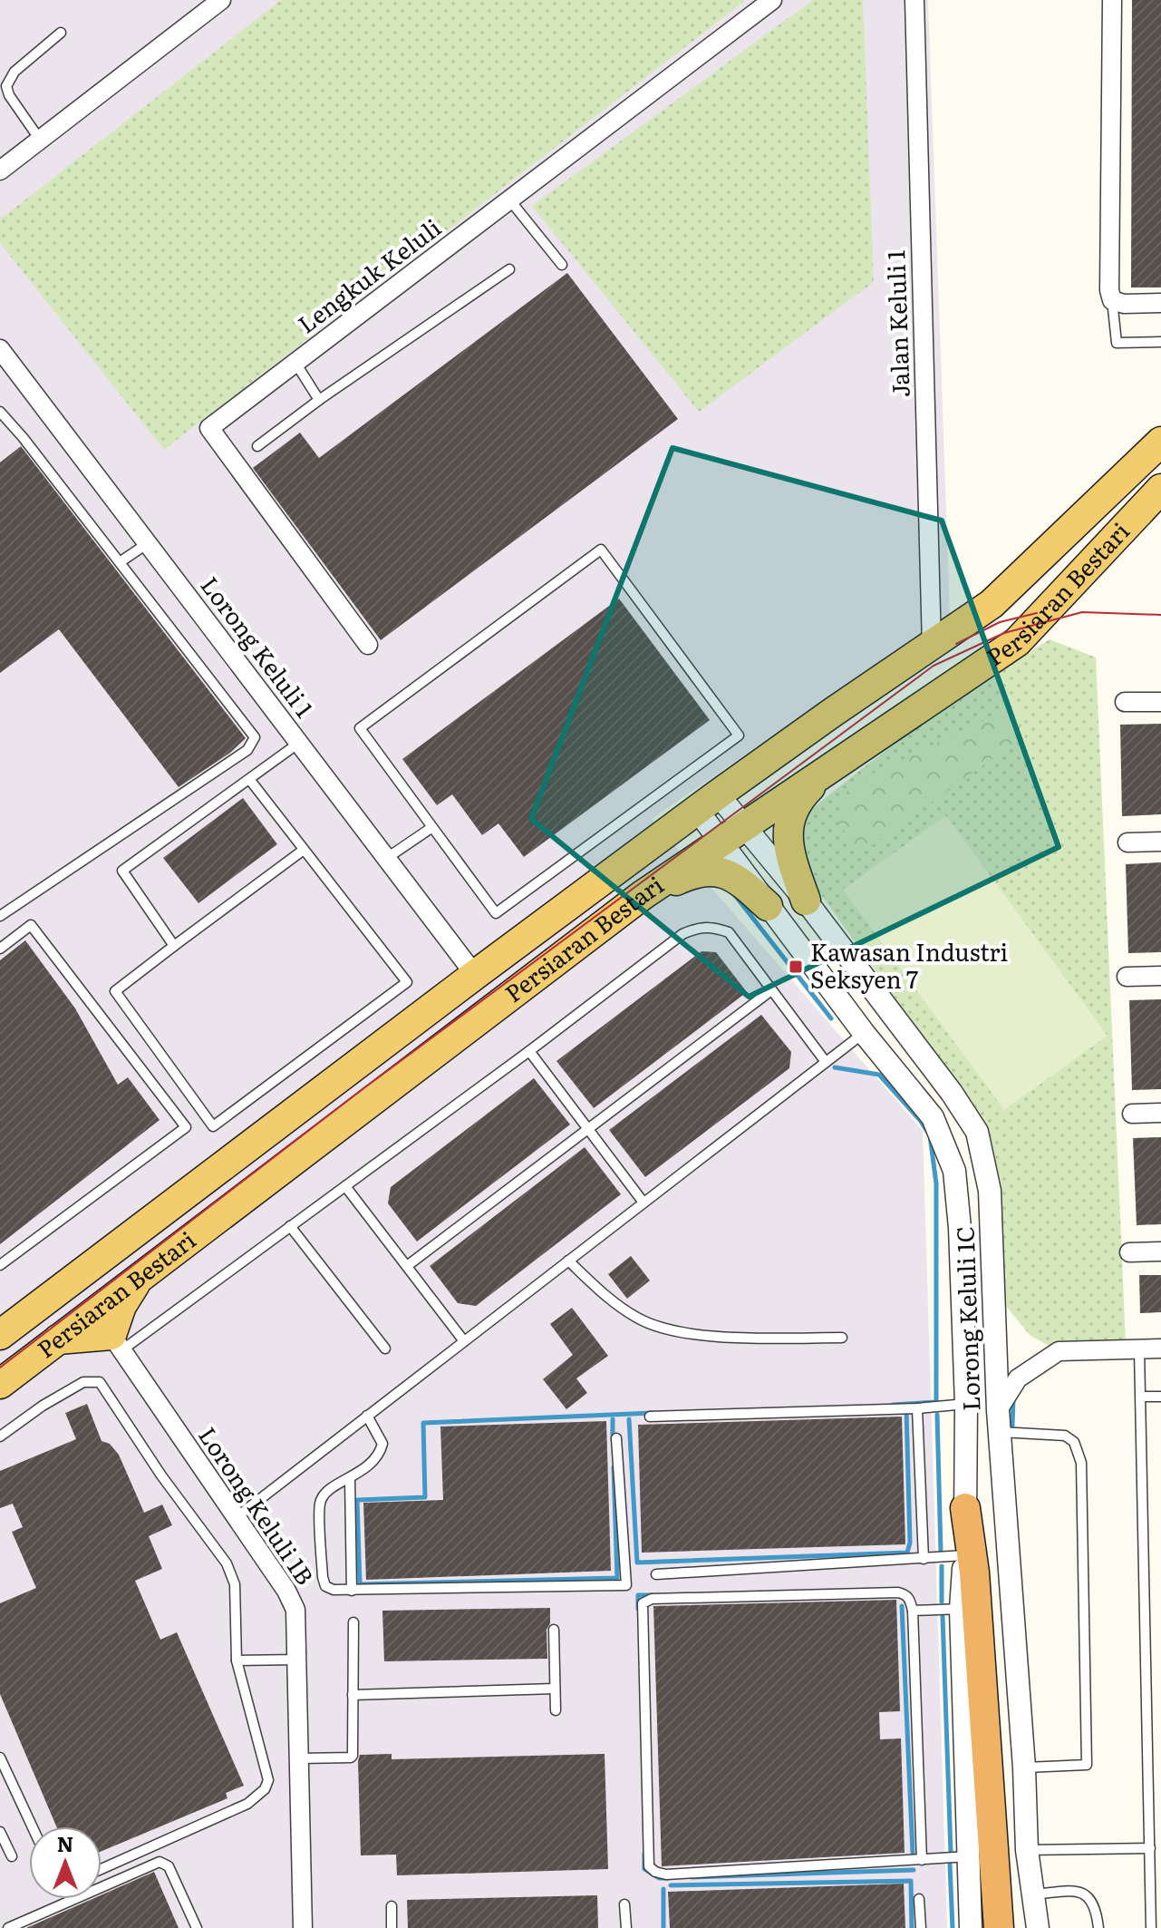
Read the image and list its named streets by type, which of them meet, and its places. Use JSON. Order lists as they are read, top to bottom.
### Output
{
  "streets": {
    "main road": ["Persiaran Bestari"],
    "street": [
      "Lengkuk Keluli",
      "Jalan Keluli 1",
      "Lorong Keluli 1",
      "Lorong Keluli 1C",
      "Lorong Keluli 1B"
    ]
  },
  "crossings": [
    ["Jalan Keluli 1", "Persiaran Bestari"],
    ["Persiaran Bestari", "Lorong Keluli 1"],
    ["Persiaran Bestari", "Lorong Keluli 1C"],
    ["Persiaran Bestari", "Lorong Keluli 1B"]
  ],
  "places": {
    "transit": ["Kawasan Industri Seksyen 7"]
  },
  "north": "top"
}
